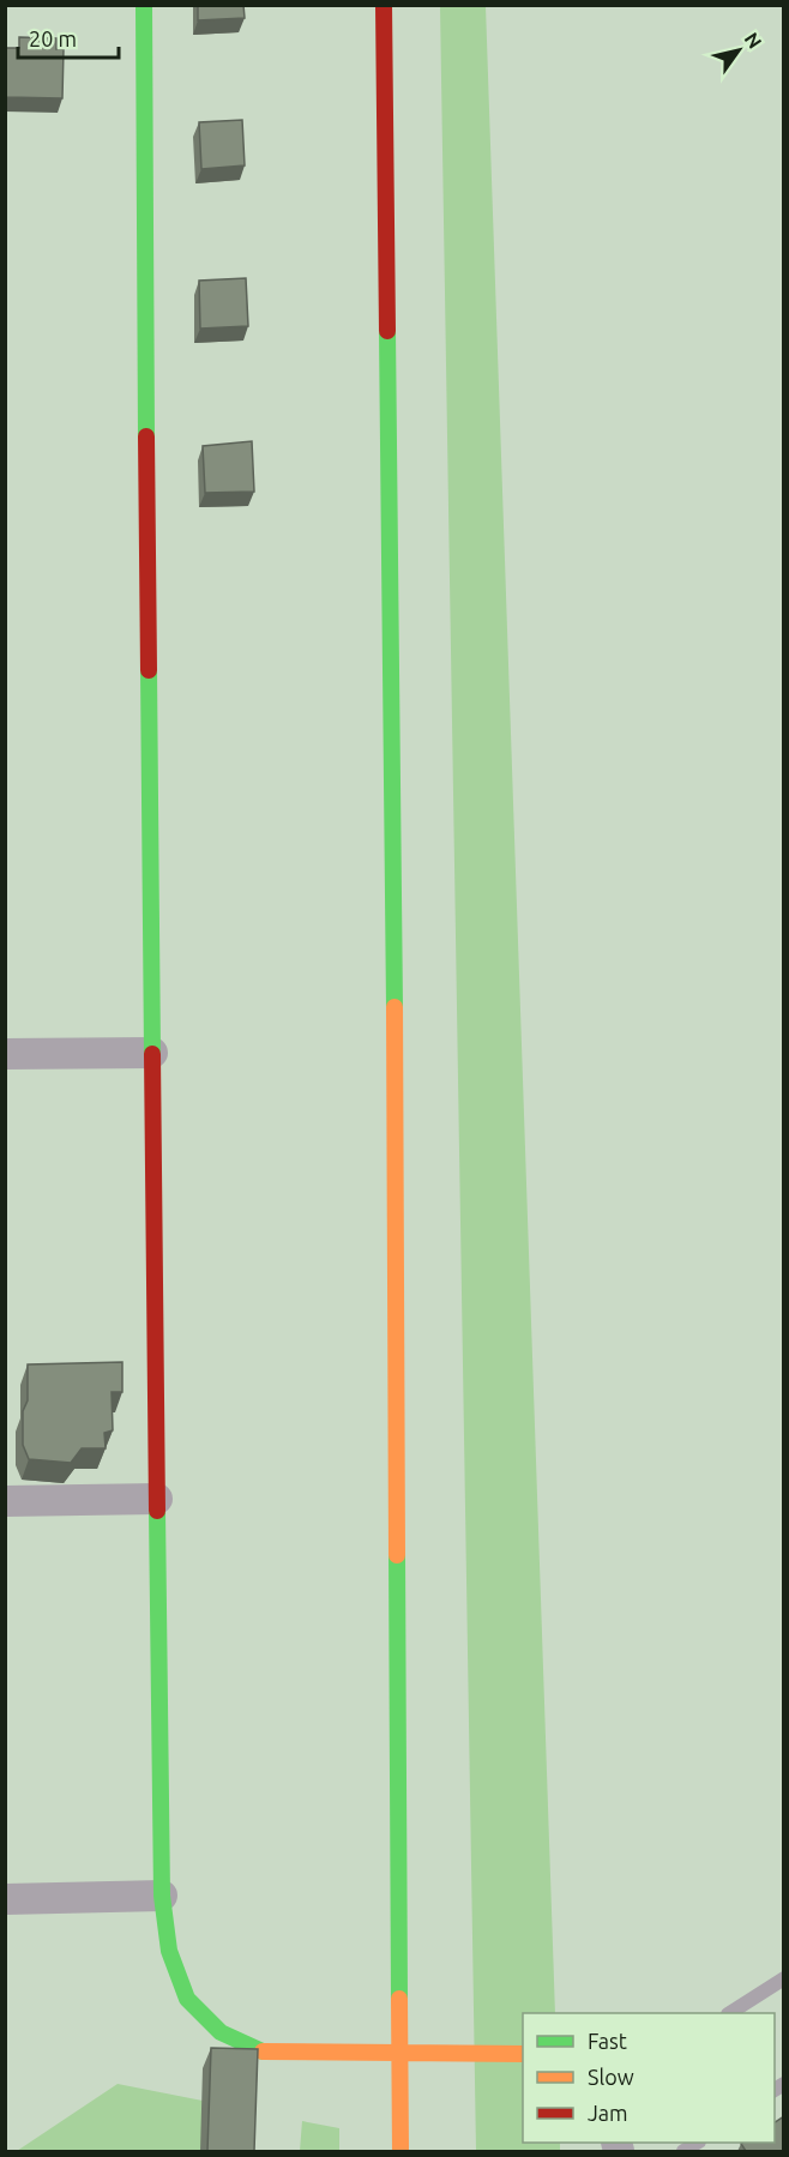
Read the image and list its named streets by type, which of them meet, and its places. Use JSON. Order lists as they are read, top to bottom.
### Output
{
  "legend": ["Fast", "Slow", "Jam"],
  "scale_bar": "20 m",
  "north": "top right"
}
